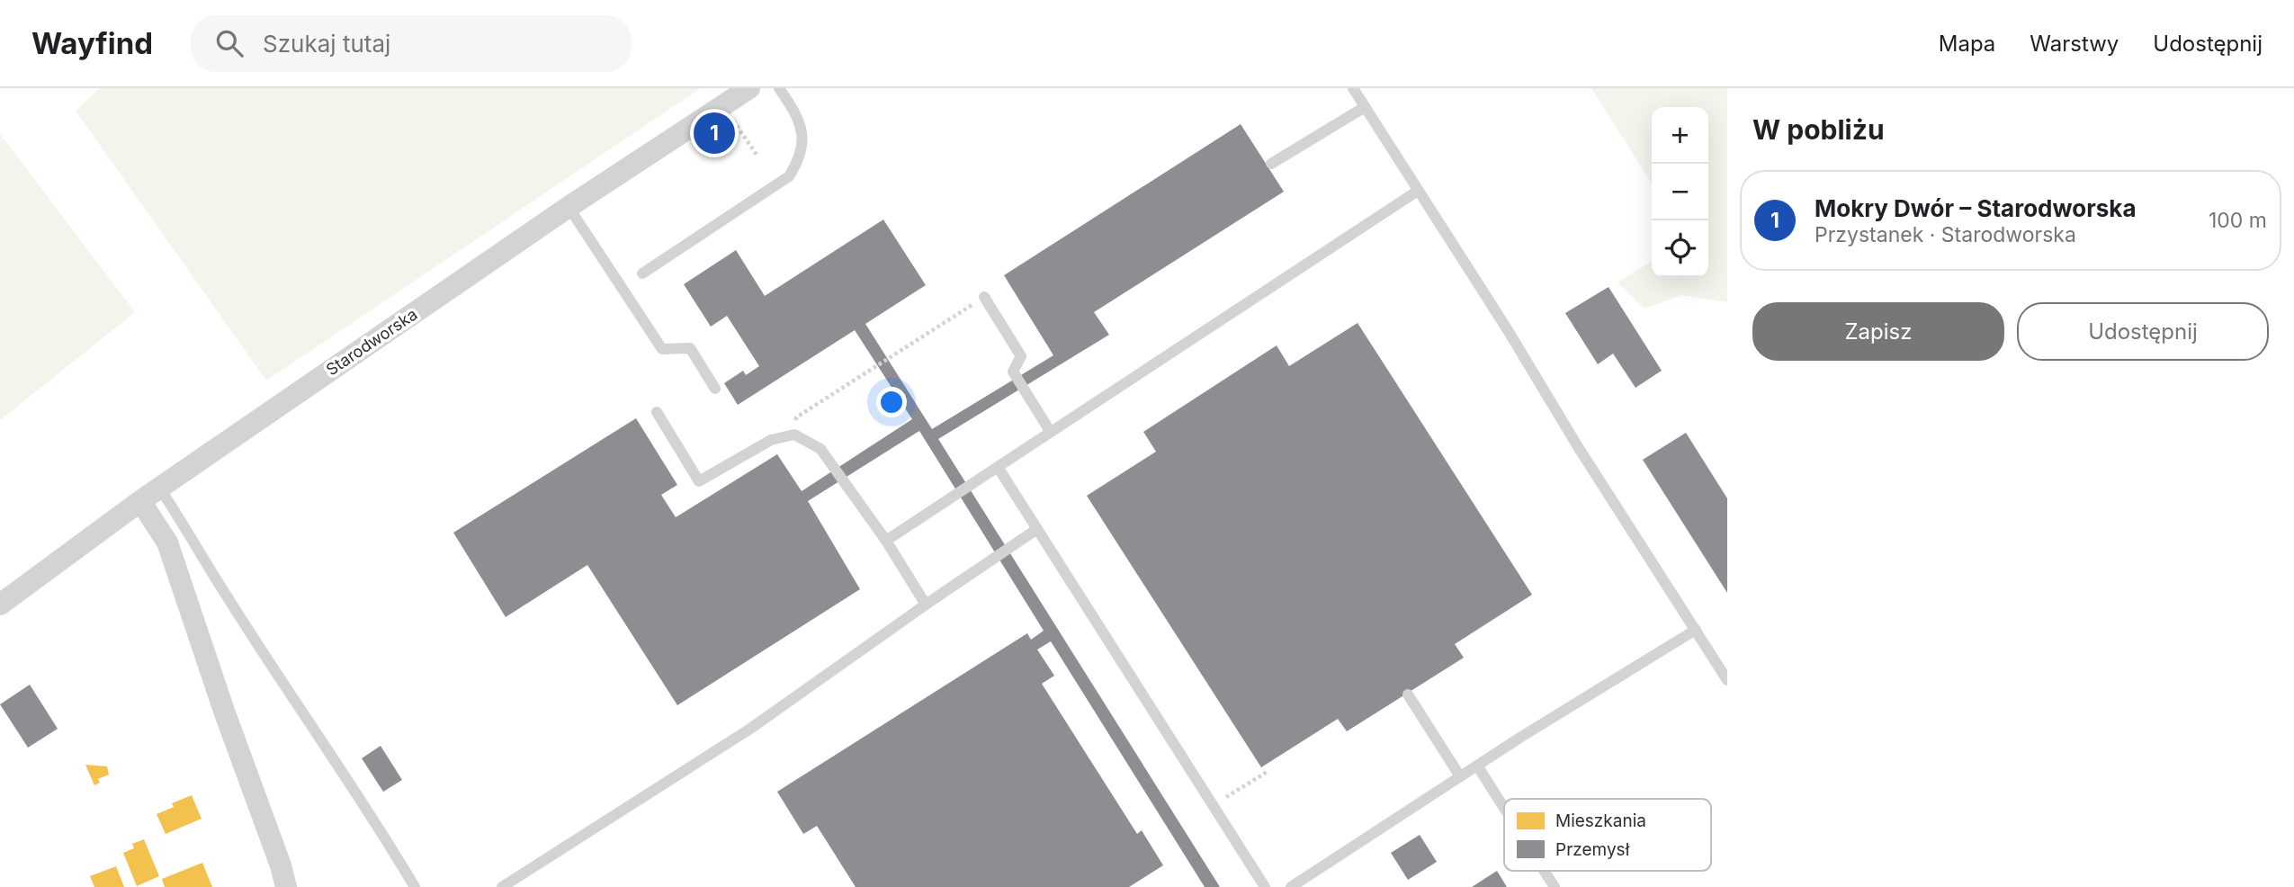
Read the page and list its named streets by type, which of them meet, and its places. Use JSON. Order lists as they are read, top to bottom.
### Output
{
  "streets": {
    "street": ["Starodworska"]
  },
  "legend": ["Mieszkania", "Przemysł"],
  "page": {
    "header": "Wayfind",
    "search": "Szukaj tutaj",
    "nav": ["Mapa", "Warstwy", "Udostępnij"],
    "heading": "W pobliżu",
    "map_buttons": ["+", "−"],
    "pins": "1",
    "list": [
      {
        "mark": "1",
        "name": "Mokry Dwór – Starodworska",
        "note": "Przystanek · Starodworska",
        "value": "100 m"
      }
    ],
    "buttons": ["Zapisz", "Udostępnij"]
  }
}
